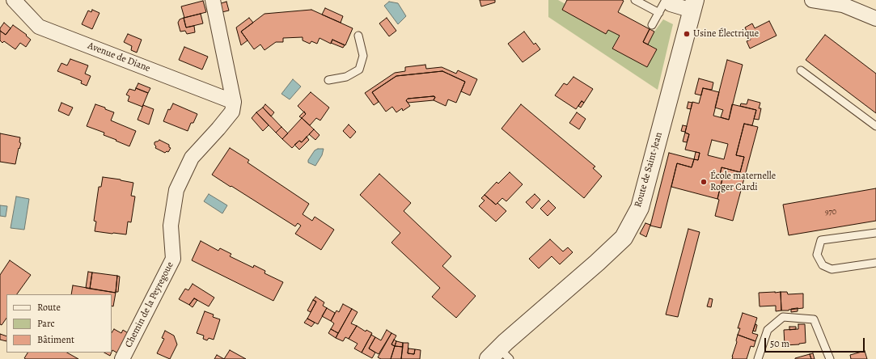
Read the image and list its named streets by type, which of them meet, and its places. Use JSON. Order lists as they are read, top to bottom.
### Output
{
  "streets": {
    "street": ["Avenue de Diane", "Route de Saint-Jean", "Chemin de la Peyregoue"]
  },
  "crossings": [
    ["Avenue de Diane", "Chemin de la Peyregoue"]
  ],
  "places": ["Usine Électrique", "École maternelle Roger Cardi"],
  "house_numbers": ["970"],
  "legend": ["Route", "Parc", "Bâtiment"],
  "scale_bar": "50 m"
}
